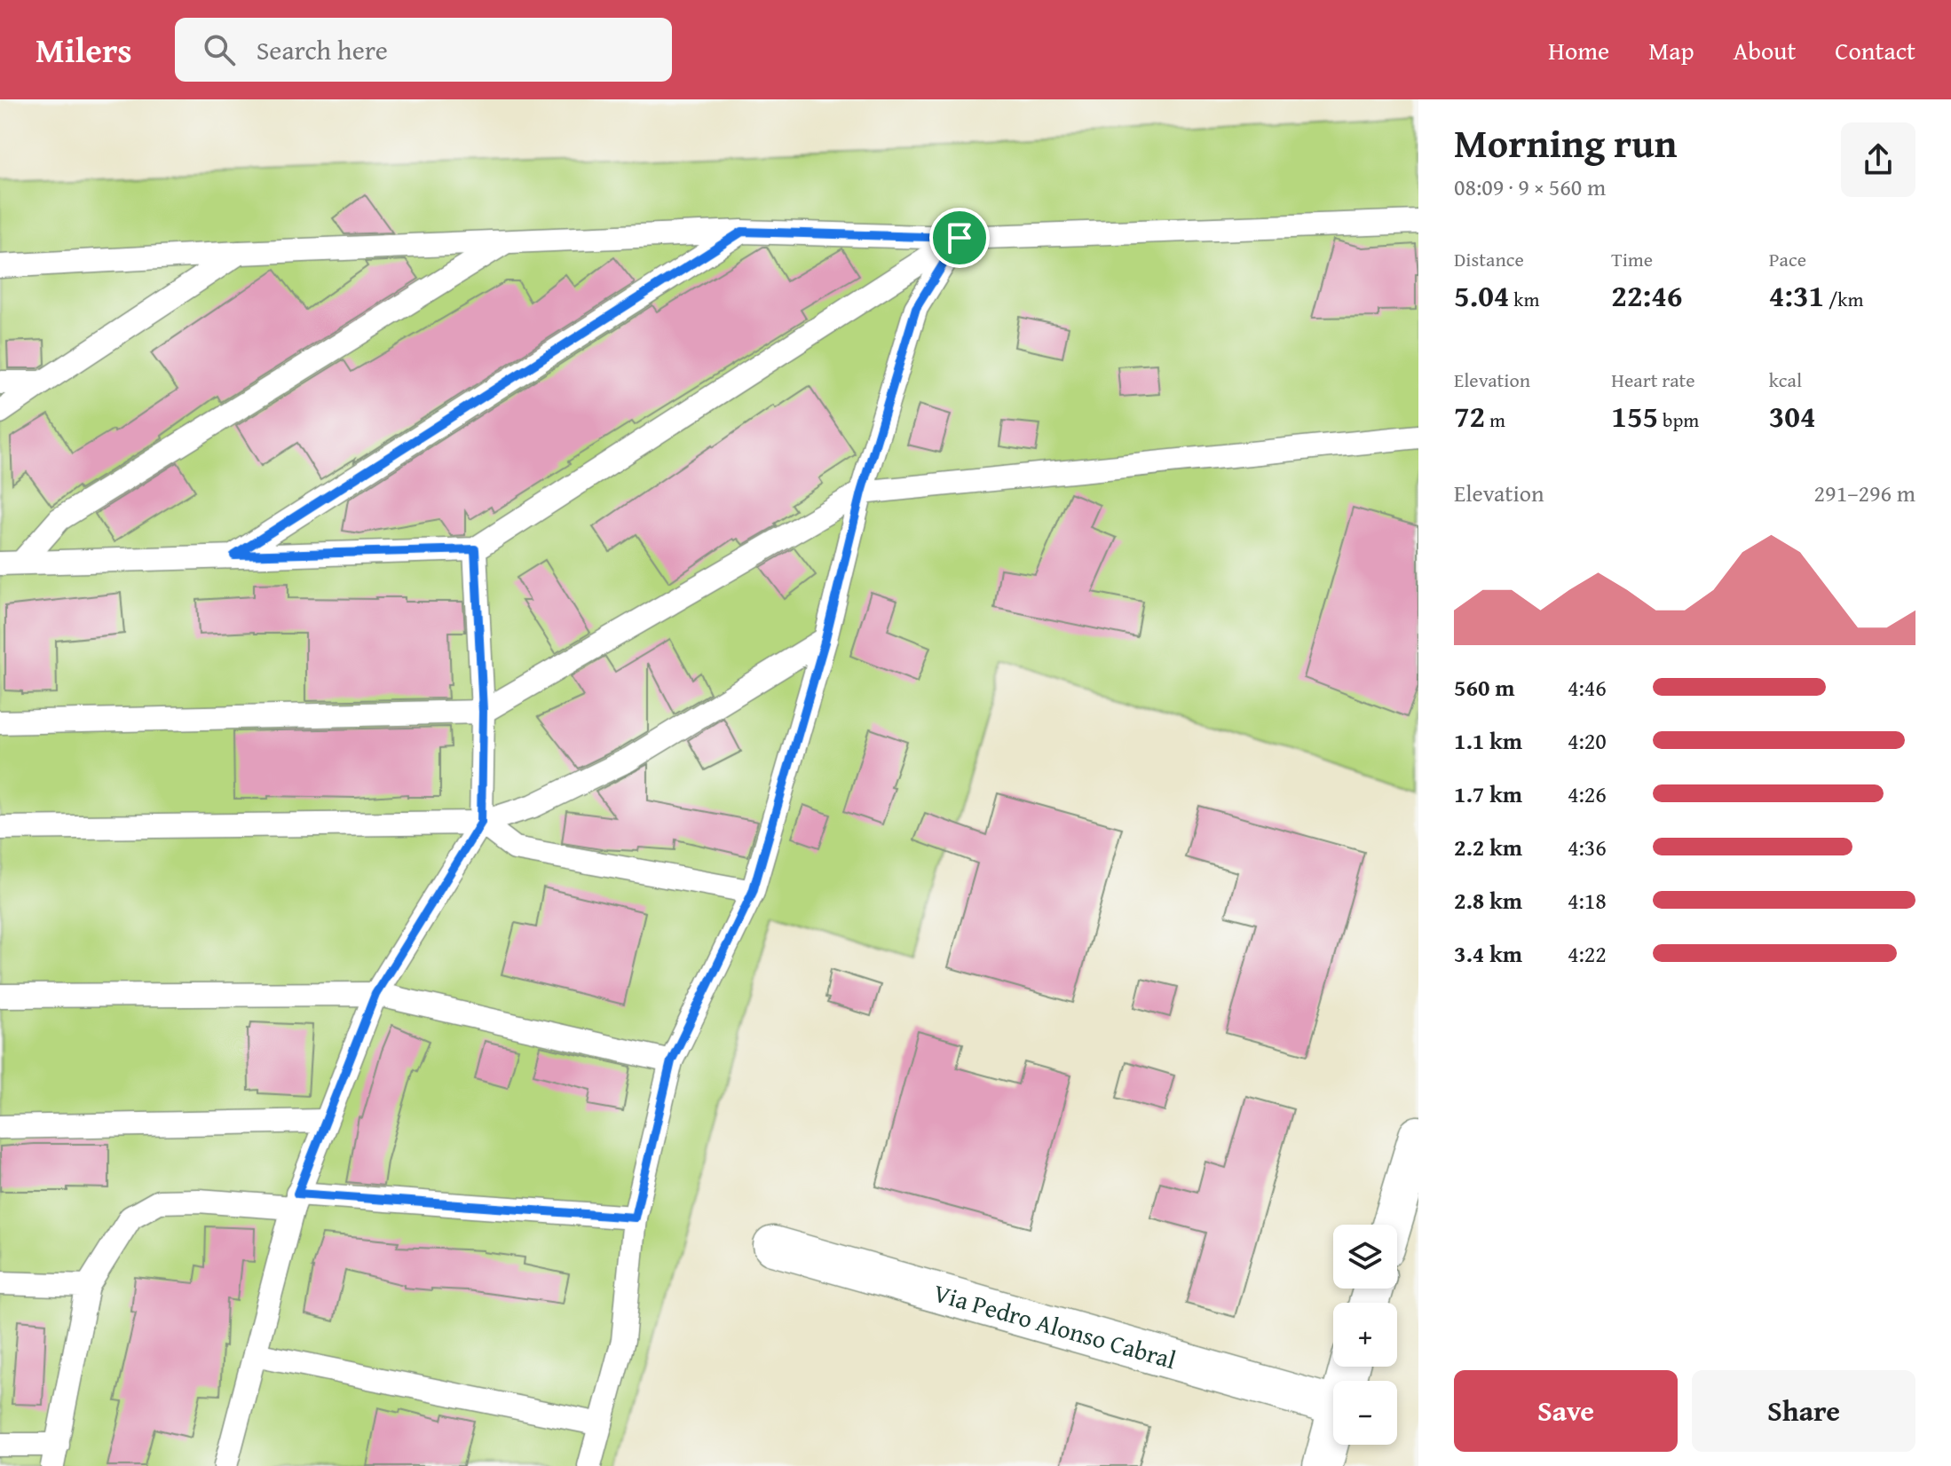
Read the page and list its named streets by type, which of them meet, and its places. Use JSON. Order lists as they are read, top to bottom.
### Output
{
  "streets": {
    "street": ["Via Pedro Alonso Cabral"]
  },
  "page": {
    "header": "Milers",
    "search": "Search here",
    "nav": [
      "Home",
      "Map",
      "About",
      "Contact"
    ],
    "heading": ["Morning run", "08:09 · 9 × 560 m"],
    "stats": [
      ["Distance", "5.04 km"],
      ["Time", "22:46"],
      ["Pace", "4:31 /km"],
      ["Elevation", "72 m"],
      ["Heart rate", "155 bpm"],
      ["kcal", "304"]
    ],
    "chart": ["Elevation", "291–296 m"],
    "list": [
      {
        "name": "560 m",
        "note": "4:46"
      },
      {
        "name": "1.1 km",
        "note": "4:20"
      },
      {
        "name": "1.7 km",
        "note": "4:26"
      },
      {
        "name": "2.2 km",
        "note": "4:36"
      },
      {
        "name": "2.8 km",
        "note": "4:18"
      },
      {
        "name": "3.4 km",
        "note": "4:22"
      }
    ],
    "map_buttons": ["+", "−"],
    "buttons": ["Save", "Share"]
  }
}
